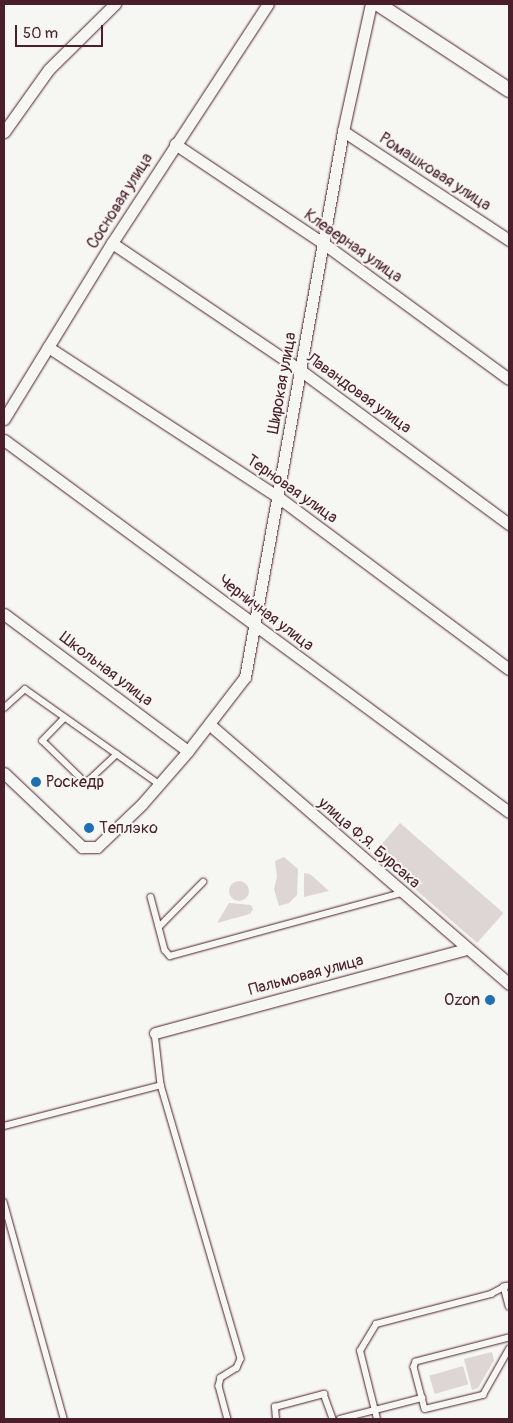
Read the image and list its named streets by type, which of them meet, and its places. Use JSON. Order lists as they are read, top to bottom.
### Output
{
  "streets": {
    "street": [
      "Ромашковая улица",
      "Сосновая улица",
      "Клеверная улица",
      "Широкая улица",
      "Лавандовая улица",
      "Терновая улица",
      "Черничная улица",
      "Школьная улица",
      "улица Ф.Я. Бурсака",
      "Пальмовая улица"
    ]
  },
  "crossings": [
    ["Ромашковая улица", "Широкая улица"],
    ["Сосновая улица", "Клеверная улица"],
    ["Сосновая улица", "Лавандовая улица"],
    ["Сосновая улица", "Терновая улица"],
    ["Клеверная улица", "Широкая улица"],
    ["Широкая улица", "Лавандовая улица"],
    ["Широкая улица", "Терновая улица"],
    ["Широкая улица", "Черничная улица"],
    ["Широкая улица", "Школьная улица"],
    ["Широкая улица", "улица Ф.Я. Бурсака"],
    ["улица Ф.Я. Бурсака", "Пальмовая улица"]
  ],
  "places": ["Роскедр", "Теплэко", "Ozon"],
  "scale_bar": "50 m"
}
